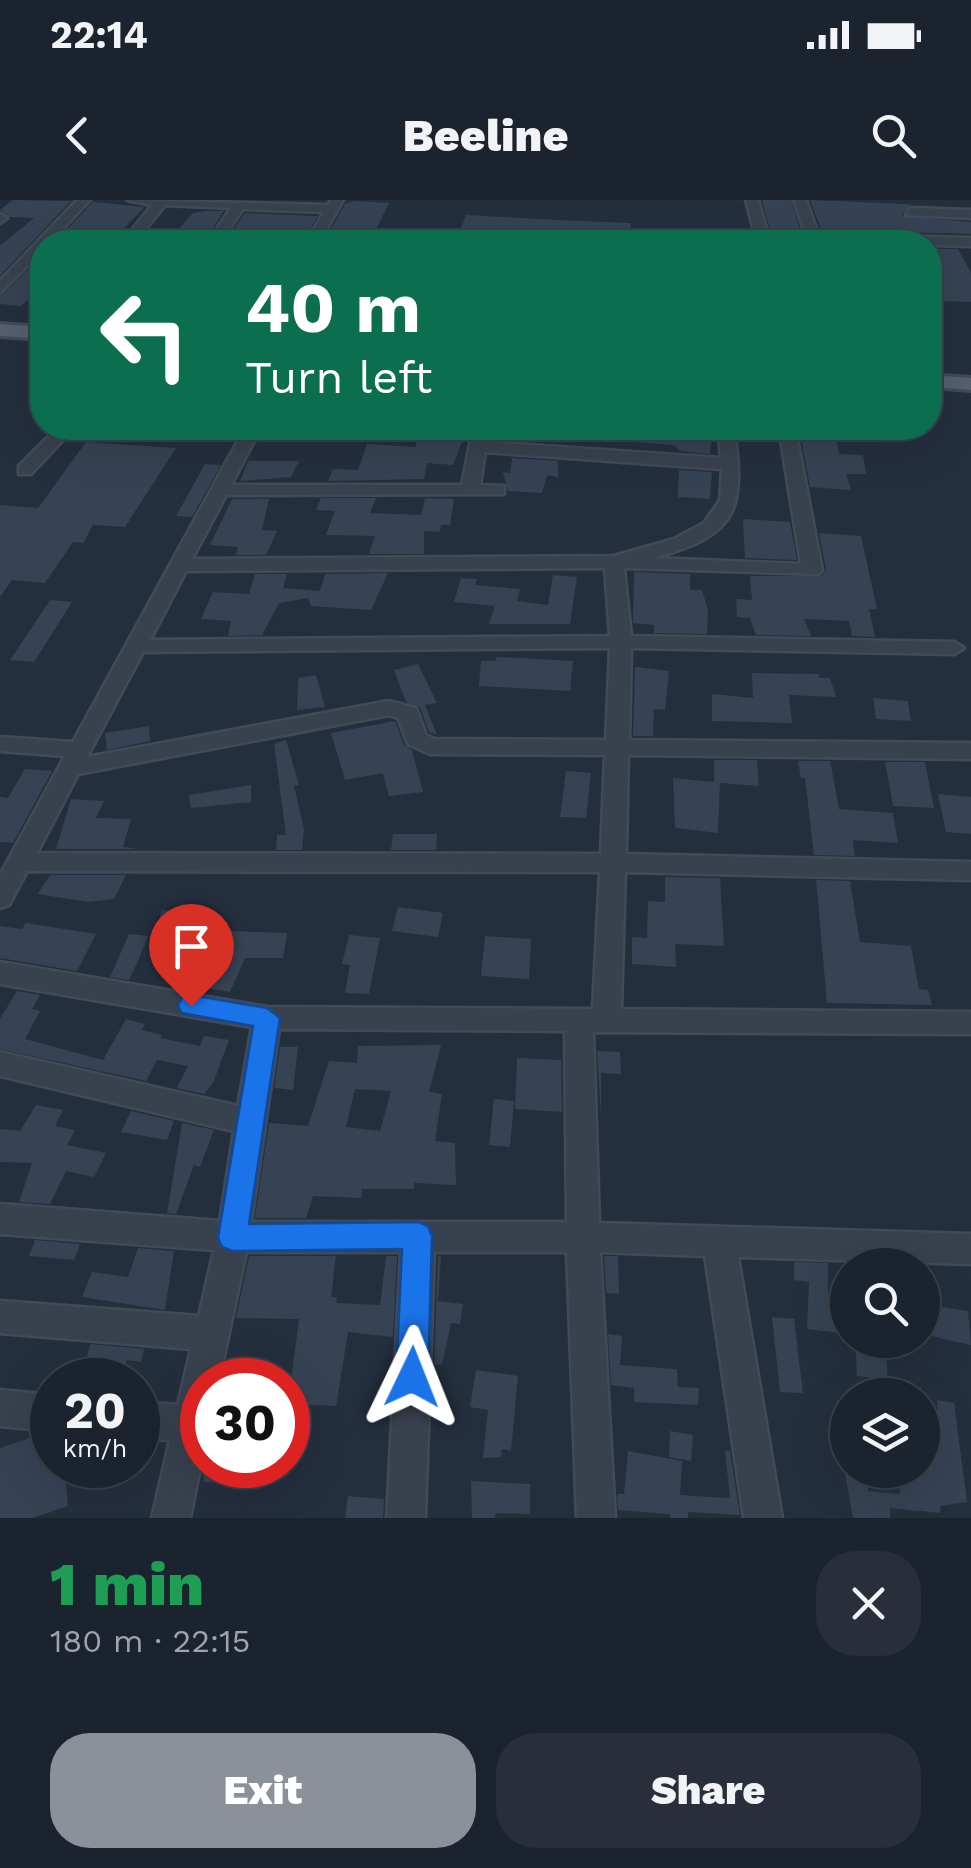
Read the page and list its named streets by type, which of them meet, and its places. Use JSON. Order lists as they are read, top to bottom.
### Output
{
  "page": {
    "status": "22:14",
    "header": "Beeline",
    "turn": ["40 m", "Turn left"],
    "speed": "20 km/h",
    "limit": "30",
    "heading": ["1 min", "180 m · 22:15"],
    "buttons": ["Exit", "Share"]
  }
}
